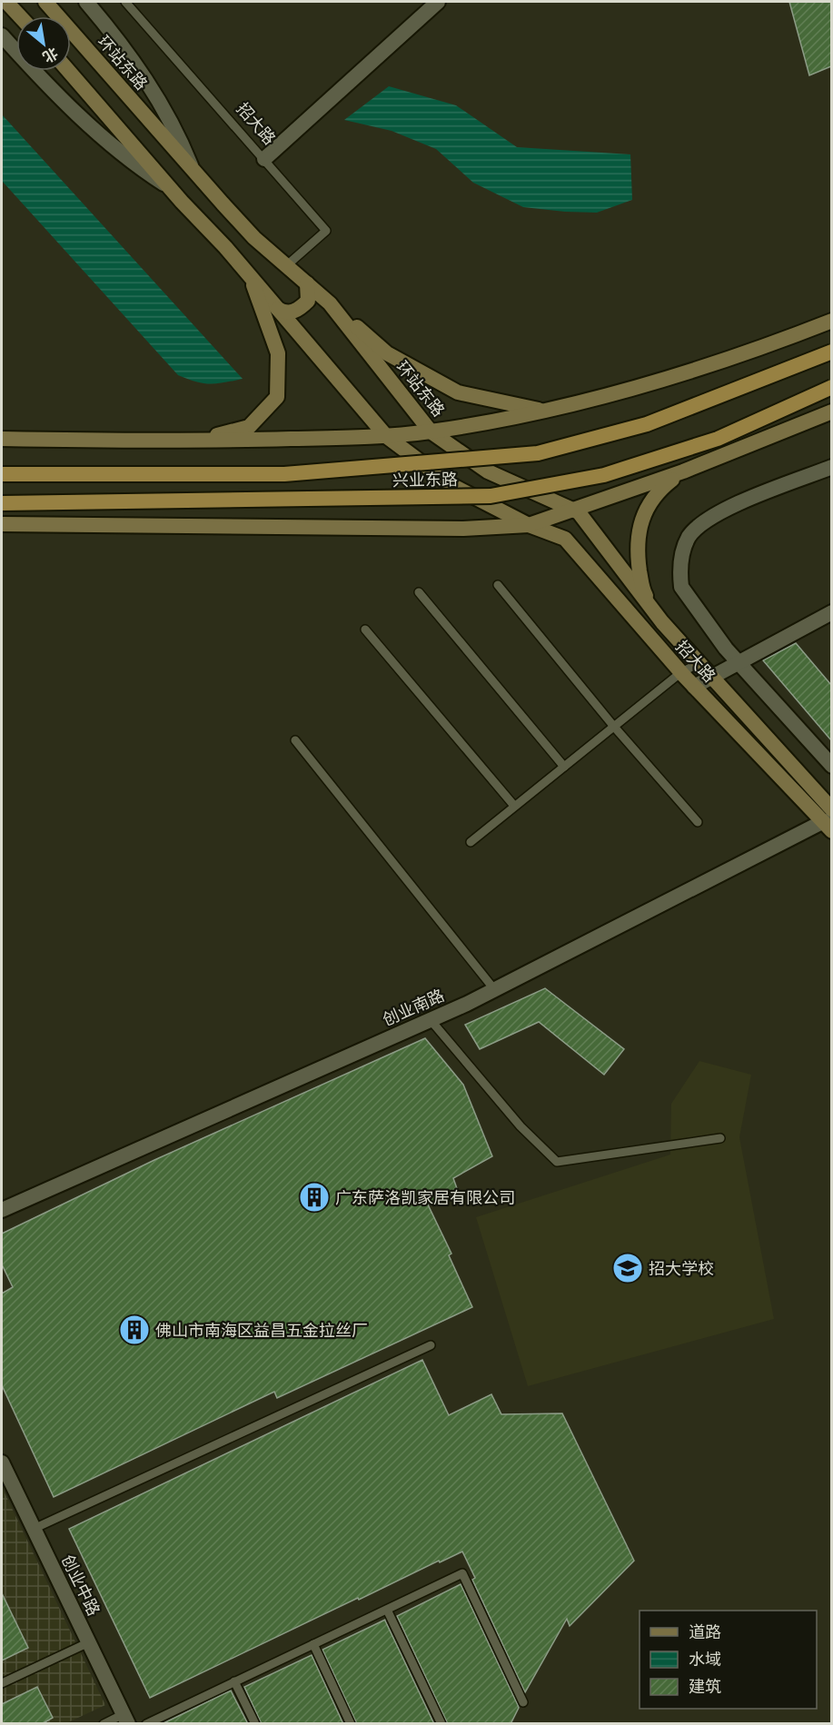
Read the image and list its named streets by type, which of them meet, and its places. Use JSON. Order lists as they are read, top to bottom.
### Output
{
  "streets": {
    "main road": ["环站东路", "招大路", "兴业东路"],
    "street": ["创业南路", "创业中路"]
  },
  "crossings": [
    ["环站东路", "招大路"],
    ["招大路", "创业南路"]
  ],
  "places": {
    "building": ["广东萨洛凯家居有限公司", "佛山市南海区益昌五金拉丝厂"],
    "school or university": ["招大学校"]
  },
  "legend": ["道路", "水域", "建筑"],
  "north": "bottom right"
}
